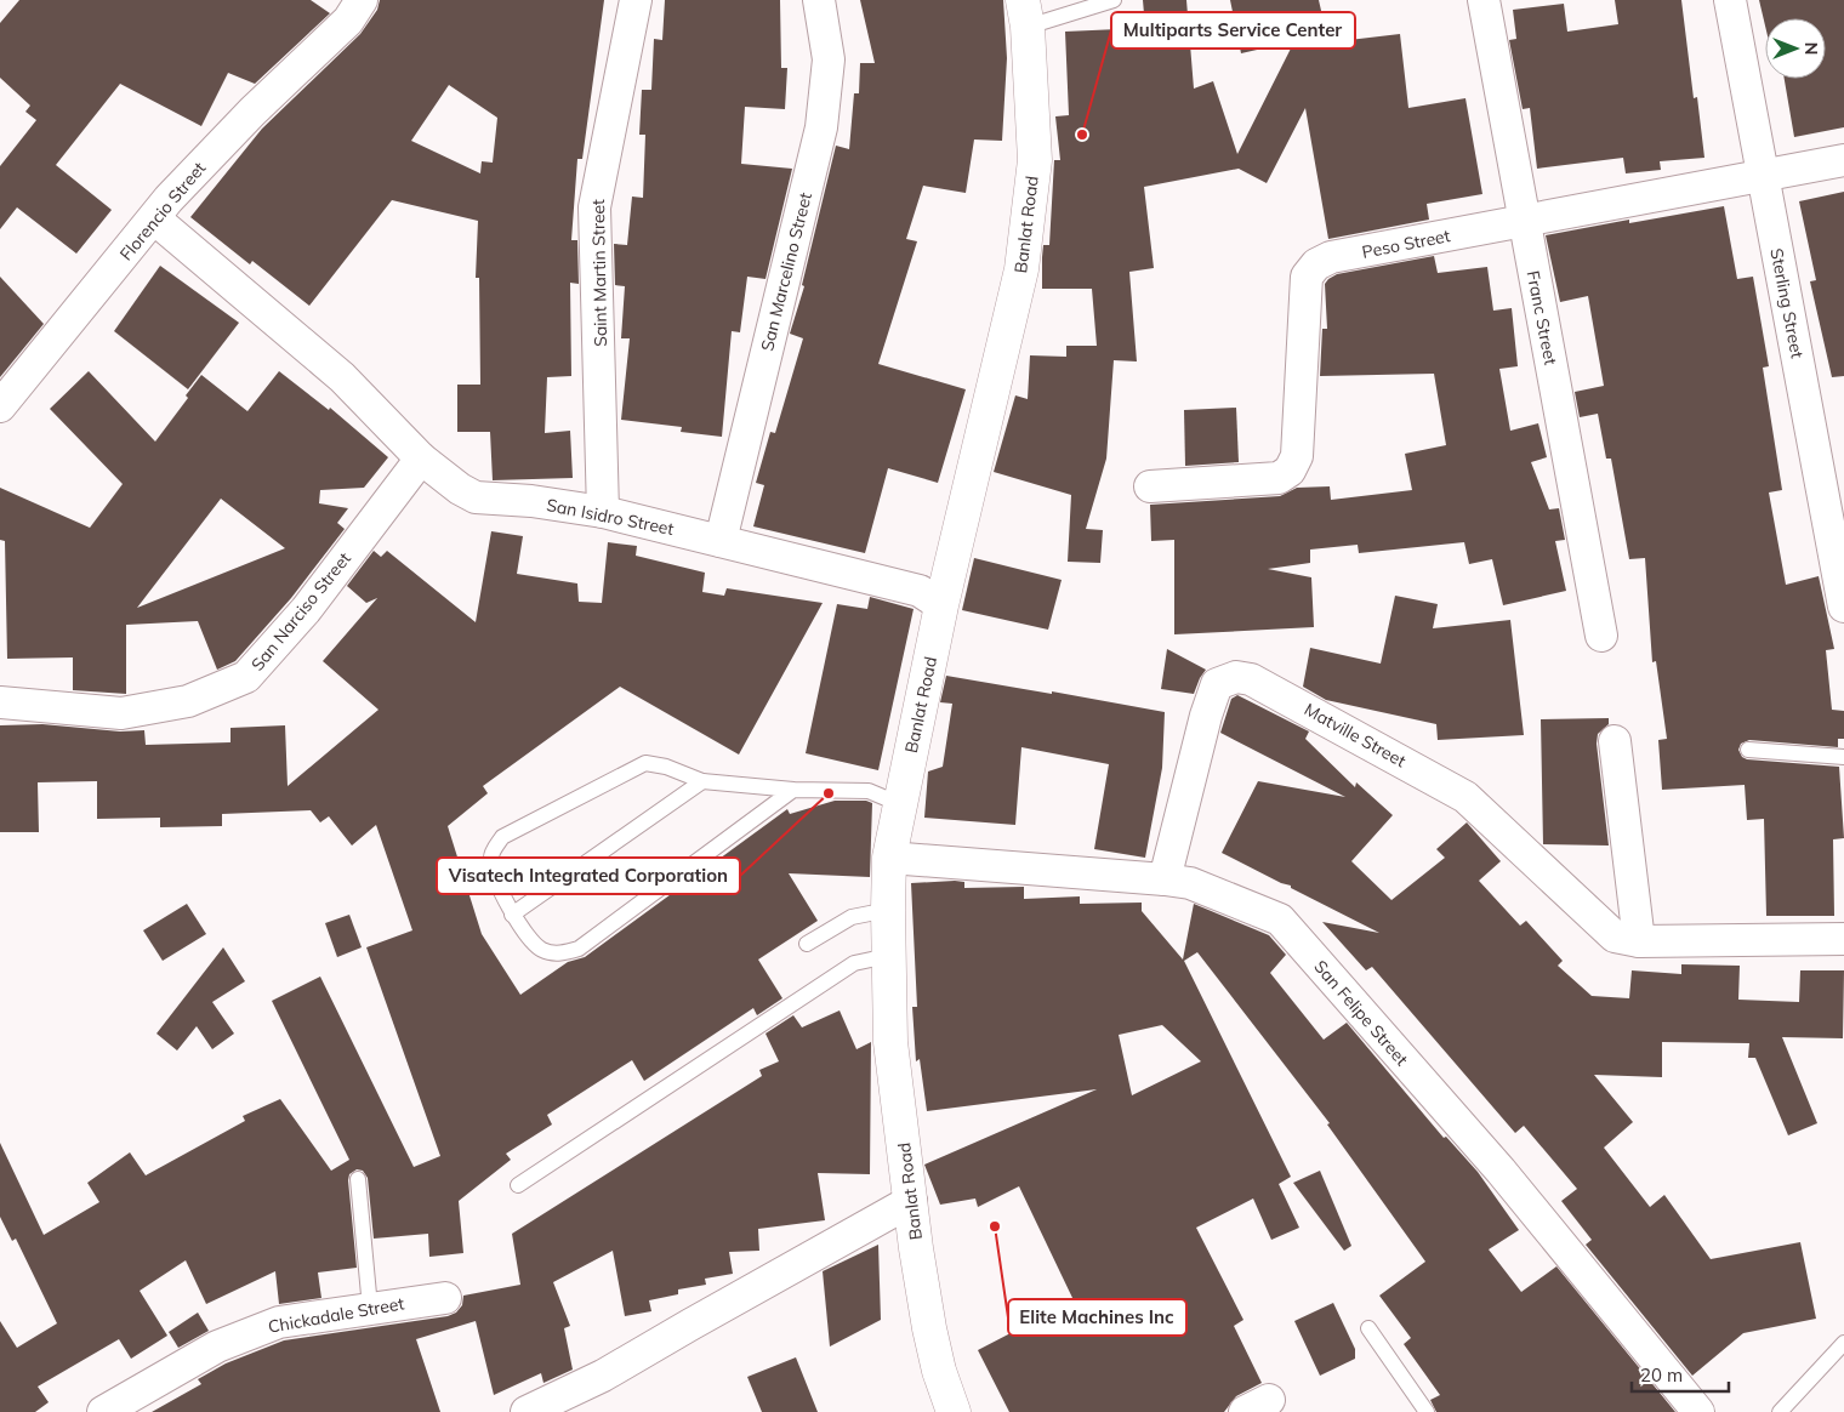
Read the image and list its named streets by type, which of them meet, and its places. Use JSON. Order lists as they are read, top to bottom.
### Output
{
  "streets": {
    "street": [
      "Florencio Street",
      "Banlat Road",
      "Peso Street",
      "San Marcelino Street",
      "Saint Martin Street",
      "Sterling Street",
      "Franc Street",
      "San Isidro Street",
      "San Narciso Street",
      "Matville Street",
      "San Felipe Street",
      "Chickadale Street"
    ]
  },
  "crossings": [
    ["Florencio Street", "San Isidro Street"],
    ["Banlat Road", "San Isidro Street"],
    ["Banlat Road", "San Felipe Street"],
    ["Peso Street", "Sterling Street"],
    ["Peso Street", "Franc Street"],
    ["San Marcelino Street", "San Isidro Street"],
    ["Saint Martin Street", "San Isidro Street"],
    ["San Isidro Street", "San Narciso Street"],
    ["Matville Street", "San Felipe Street"]
  ],
  "places": ["Multiparts Service Center", "Visatech Integrated Corporation", "Elite Machines Inc"],
  "scale_bar": "20 m",
  "north": "right"
}
